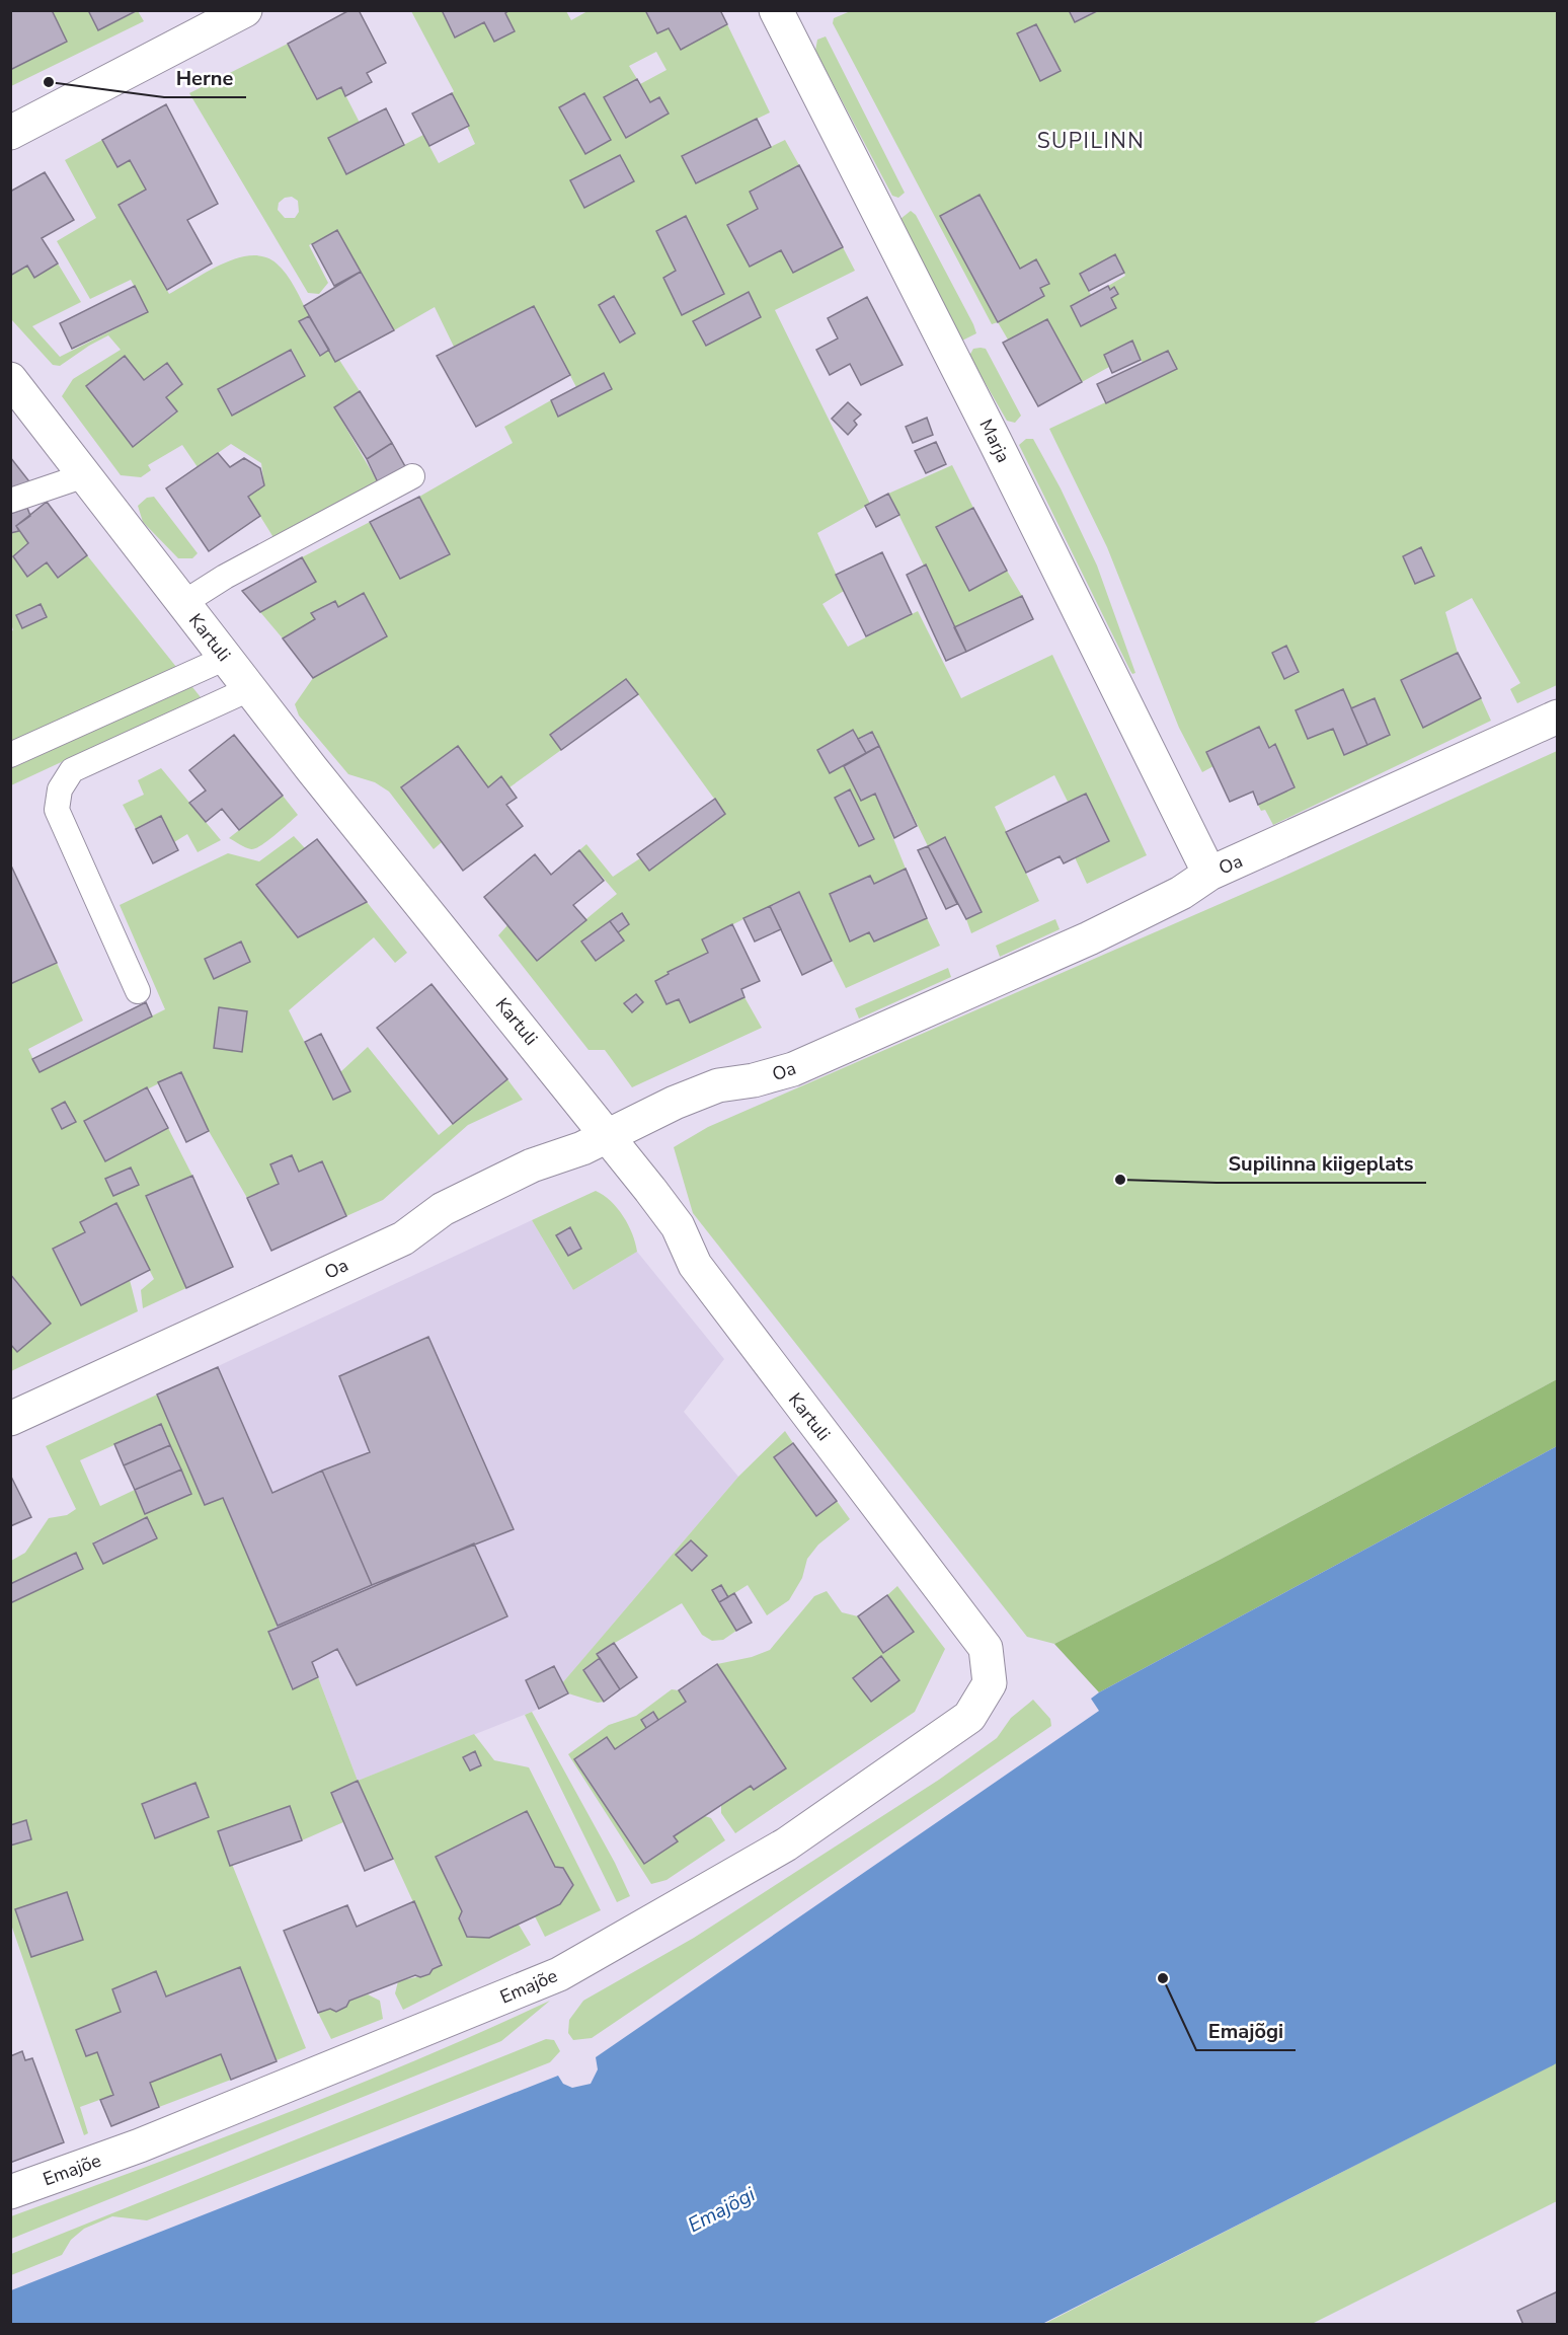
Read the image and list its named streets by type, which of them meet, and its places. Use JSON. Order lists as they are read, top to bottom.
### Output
{
  "streets": {
    "street": [
      "Marja",
      "Kartuli",
      "Oa",
      "Emajõe"
    ]
  },
  "crossings": [
    ["Marja", "Oa"],
    ["Kartuli", "Oa"],
    ["Kartuli", "Emajõe"]
  ],
  "districts": ["SUPILINN"],
  "water": ["Emajõgi"],
  "places": ["Herne", "Supilinna kiigeplats", "Emajõgi"]
}
